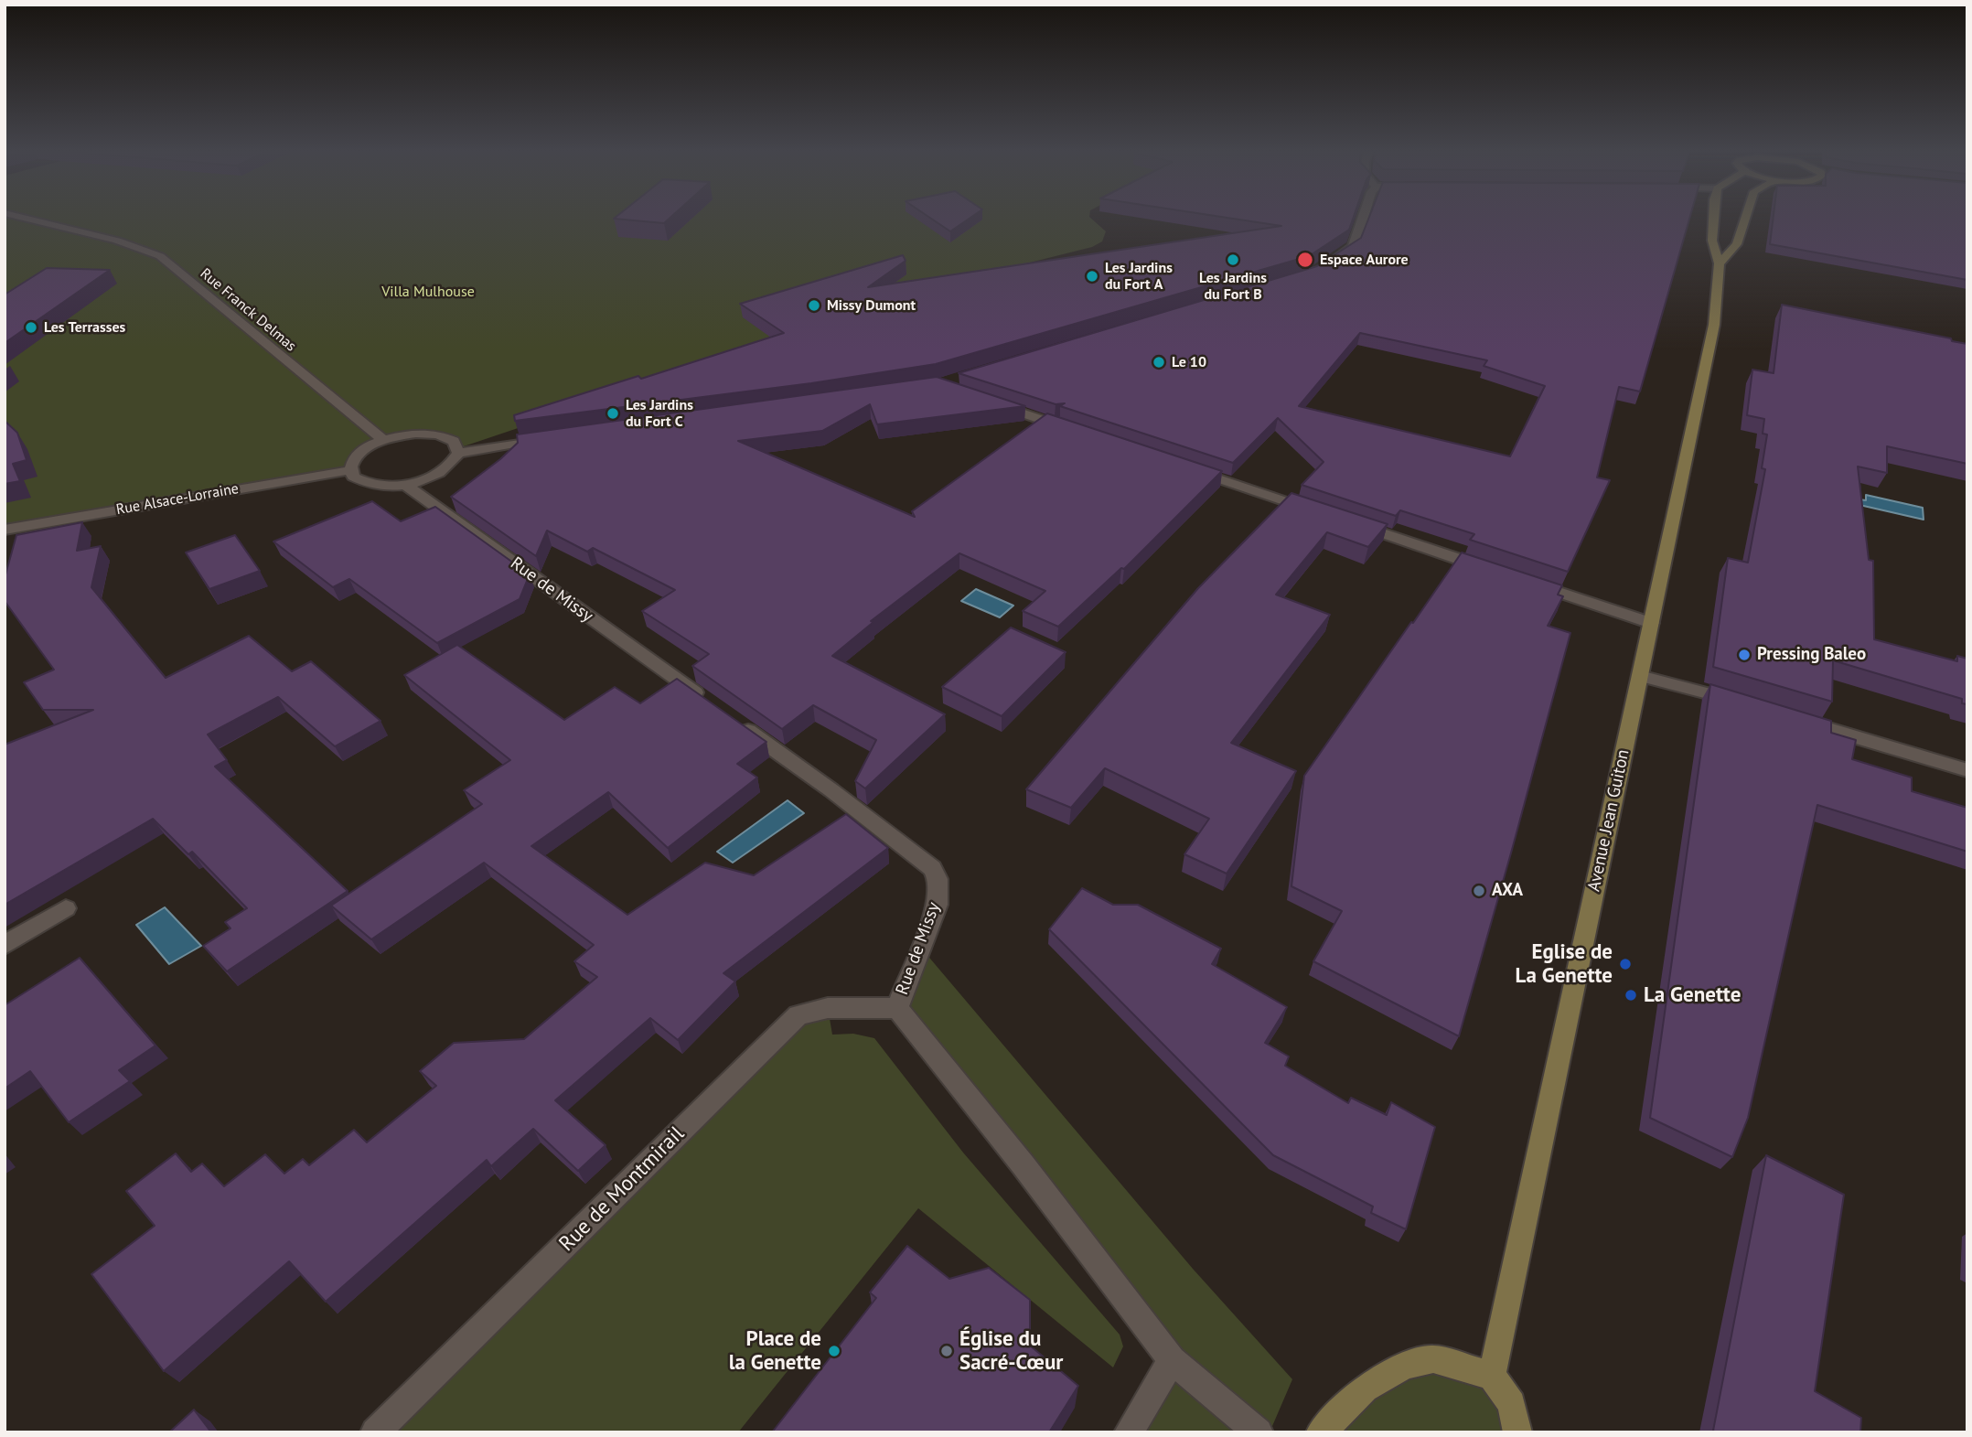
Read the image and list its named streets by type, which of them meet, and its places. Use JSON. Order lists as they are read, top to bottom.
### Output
{
  "streets": {
    "main road": ["Avenue Jean Guiton"],
    "street": [
      "Rue Franck Delmas",
      "Rue Alsace-Lorraine",
      "Rue de Missy",
      "Rue de Montmirail"
    ]
  },
  "crossings": [
    ["Rue de Missy", "Rue de Montmirail"]
  ],
  "parks": ["Villa Mulhouse"],
  "places": [
    "Les Jardins du Fort B",
    "Espace Aurore",
    "Les Jardins du Fort A",
    "Missy Dumont",
    "Les Terrasses",
    "Le 10",
    "Les Jardins du Fort C",
    "Pressing Baleo",
    "AXA",
    "Eglise de La Genette",
    "La Genette",
    "Place de la Genette",
    "Église du Sacré-Cœur"
  ]
}
